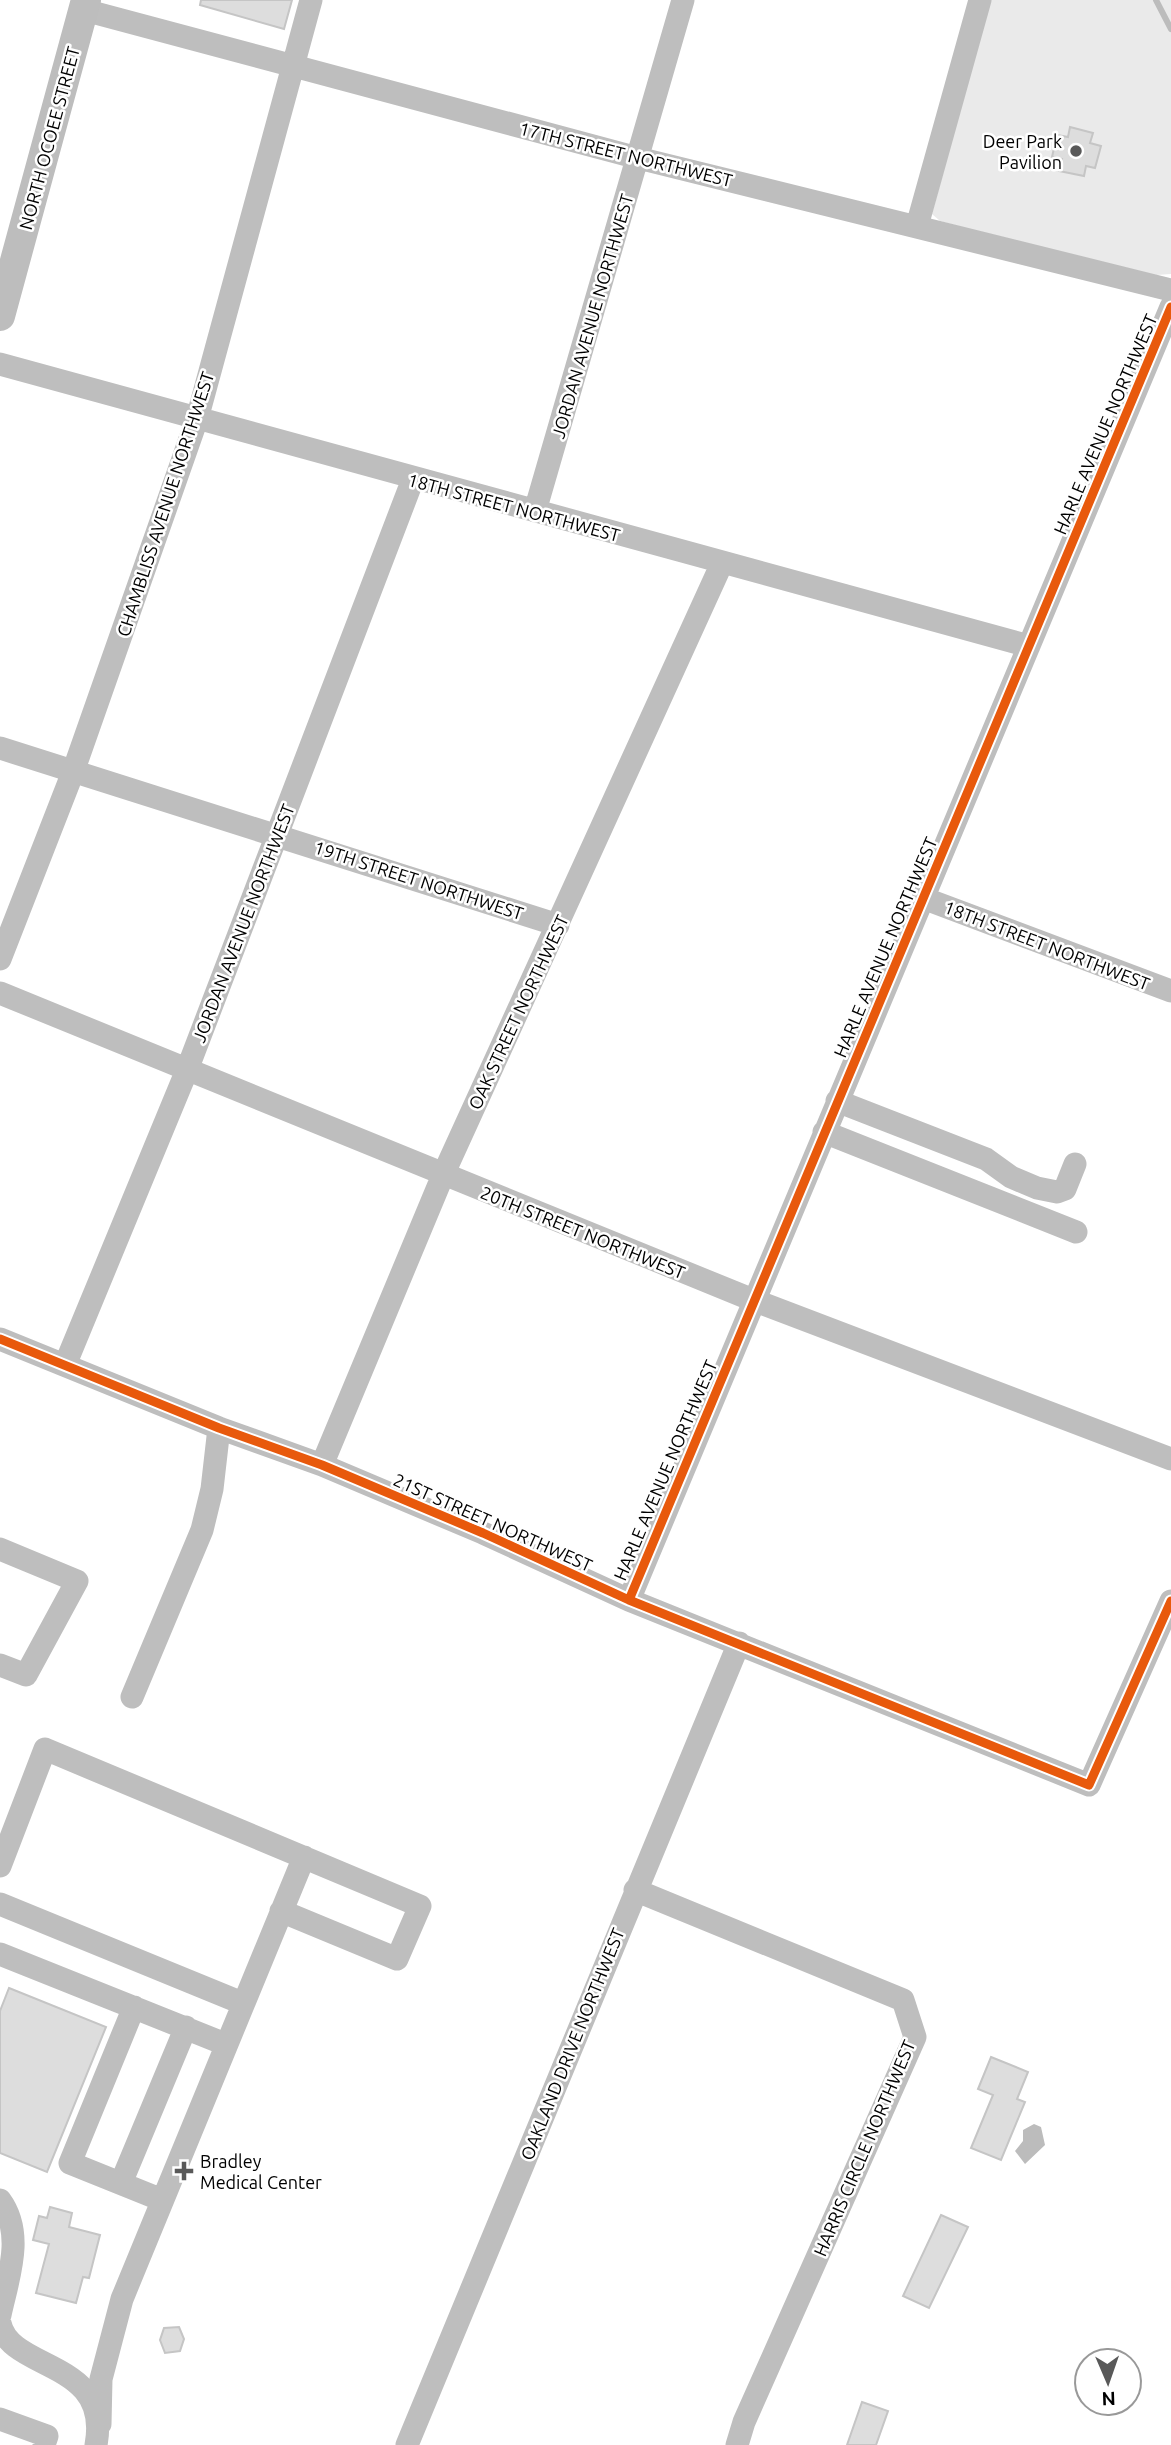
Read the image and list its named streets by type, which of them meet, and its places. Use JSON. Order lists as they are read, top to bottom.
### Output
{
  "streets": {
    "main road": ["NORTH OCOEE STREET"],
    "street": [
      "17TH STREET NORTHWEST",
      "JORDAN AVENUE NORTHWEST",
      "HARLE AVENUE NORTHWEST",
      "CHAMBLISS AVENUE NORTHWEST",
      "18TH STREET NORTHWEST",
      "19TH STREET NORTHWEST",
      "OAK STREET NORTHWEST",
      "20TH STREET NORTHWEST",
      "21ST STREET NORTHWEST",
      "OAKLAND DRIVE NORTHWEST",
      "HARRIS CIRCLE NORTHWEST"
    ]
  },
  "crossings": [
    ["NORTH OCOEE STREET", "17TH STREET NORTHWEST"],
    ["17TH STREET NORTHWEST", "JORDAN AVENUE NORTHWEST"],
    ["17TH STREET NORTHWEST", "CHAMBLISS AVENUE NORTHWEST"],
    ["JORDAN AVENUE NORTHWEST", "18TH STREET NORTHWEST"],
    ["JORDAN AVENUE NORTHWEST", "19TH STREET NORTHWEST"],
    ["JORDAN AVENUE NORTHWEST", "20TH STREET NORTHWEST"],
    ["JORDAN AVENUE NORTHWEST", "21ST STREET NORTHWEST"],
    ["HARLE AVENUE NORTHWEST", "18TH STREET NORTHWEST"],
    ["HARLE AVENUE NORTHWEST", "20TH STREET NORTHWEST"],
    ["HARLE AVENUE NORTHWEST", "21ST STREET NORTHWEST"],
    ["CHAMBLISS AVENUE NORTHWEST", "18TH STREET NORTHWEST"],
    ["CHAMBLISS AVENUE NORTHWEST", "19TH STREET NORTHWEST"],
    ["18TH STREET NORTHWEST", "OAK STREET NORTHWEST"],
    ["19TH STREET NORTHWEST", "OAK STREET NORTHWEST"],
    ["OAK STREET NORTHWEST", "20TH STREET NORTHWEST"],
    ["OAK STREET NORTHWEST", "21ST STREET NORTHWEST"],
    ["21ST STREET NORTHWEST", "OAKLAND DRIVE NORTHWEST"],
    ["OAKLAND DRIVE NORTHWEST", "HARRIS CIRCLE NORTHWEST"]
  ],
  "places": {
    "other": ["Deer Park Pavilion"],
    "health": ["Bradley Medical Center"]
  },
  "north": "bottom"
}
